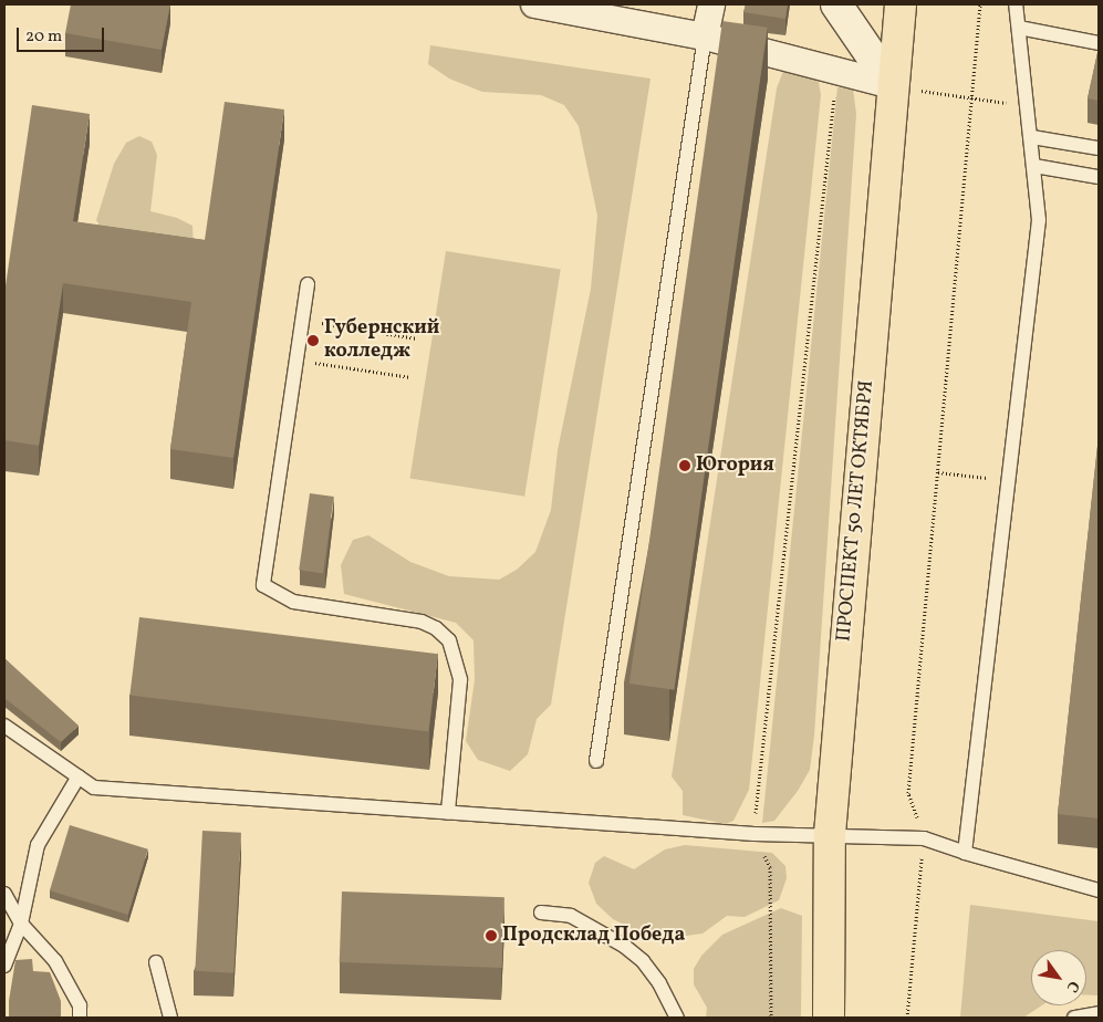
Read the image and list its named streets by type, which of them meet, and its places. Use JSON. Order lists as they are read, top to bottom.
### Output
{
  "streets": {
    "main road": ["ПРОСПЕКТ 50 ЛЕТ ОКТЯБРЯ"]
  },
  "places": ["Губернский колледж", "Югория", "Продсклад Победа"],
  "scale_bar": "20 m",
  "north": "bottom right"
}
